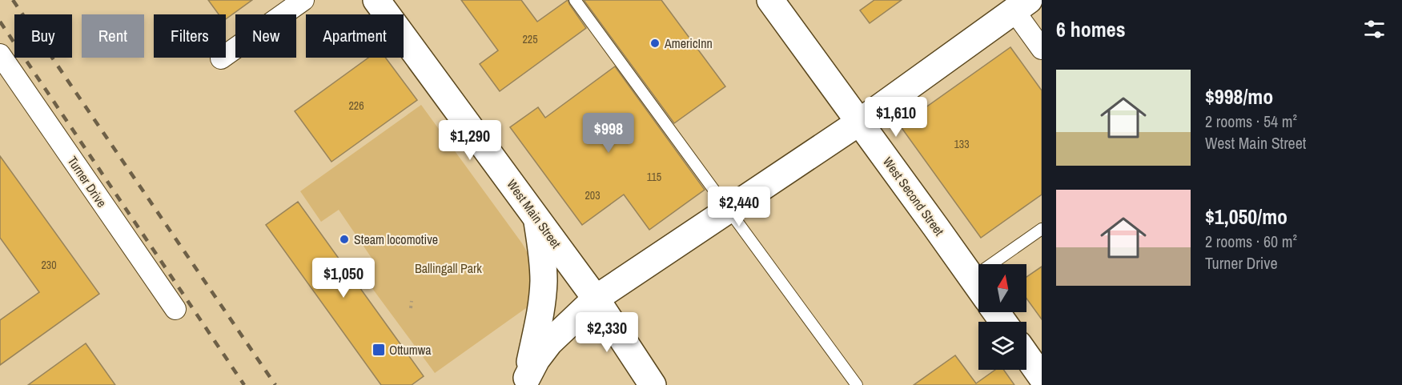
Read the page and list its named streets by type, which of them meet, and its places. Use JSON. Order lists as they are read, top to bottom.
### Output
{
  "streets": {
    "main road": ["West Second Street", "West Main Street"],
    "street": ["Turner Drive"]
  },
  "parks": ["Ballingall Park"],
  "places": {
    "other": ["AmericInn", "Steam locomotive"],
    "transit": ["Ottumwa"]
  },
  "house_numbers": [
    "225",
    "226",
    "133",
    "115",
    "203",
    "230"
  ],
  "north": "top",
  "page": {
    "heading": "6 homes",
    "chip": [
      "Buy",
      "Rent",
      "Filters",
      "New",
      "Apartment"
    ],
    "list": [
      {
        "name": "$998/mo",
        "note": "2 rooms · 54 m² · West Main Street"
      },
      {
        "name": "$1,050/mo",
        "note": "2 rooms · 60 m² · Turner Drive"
      }
    ],
    "price": [
      "$1,610",
      "$998",
      "$1,290",
      "$2,440",
      "$1,050",
      "$2,330"
    ]
  }
}
